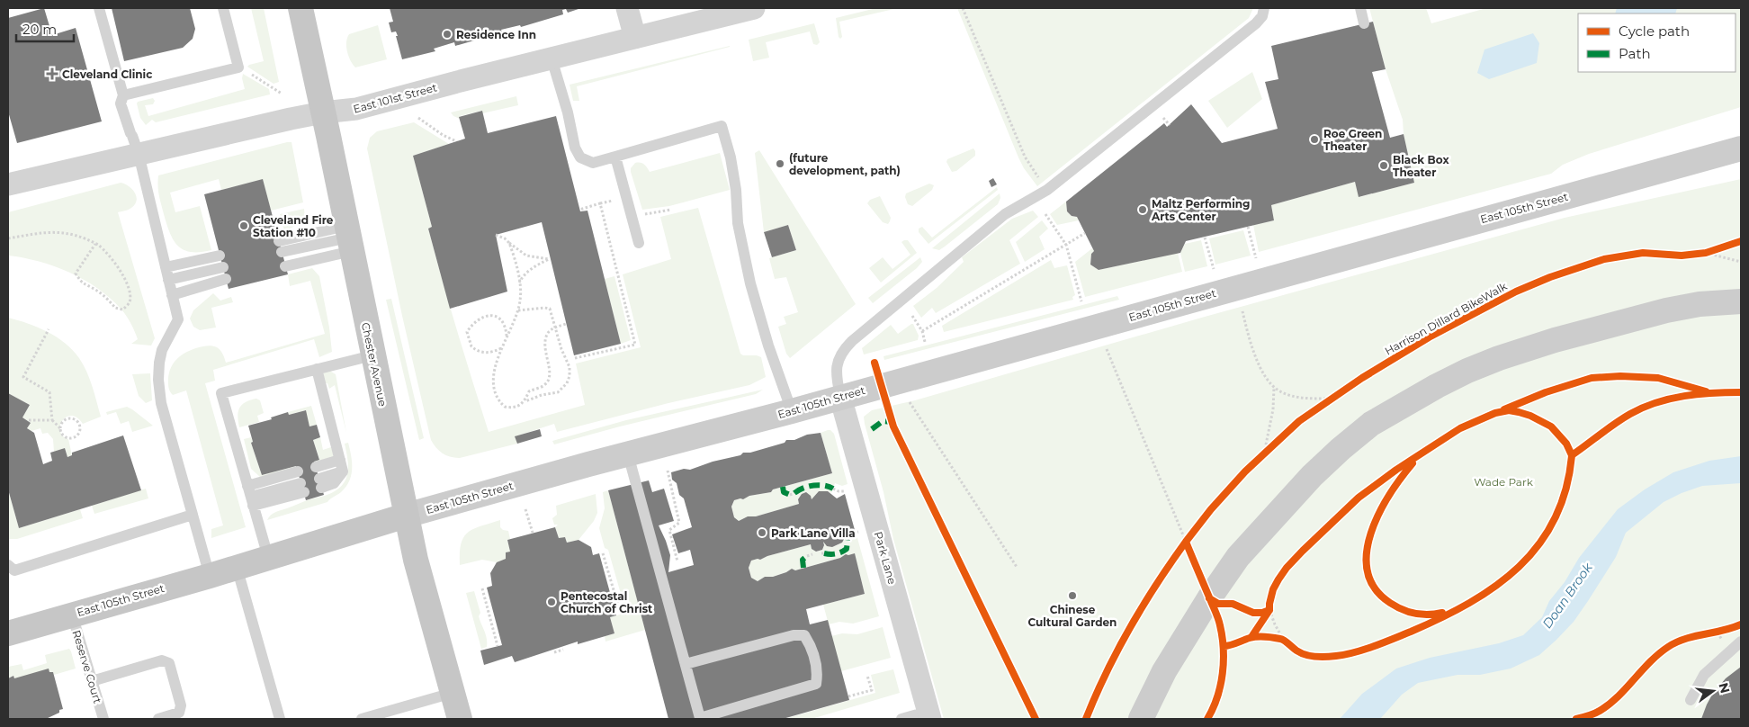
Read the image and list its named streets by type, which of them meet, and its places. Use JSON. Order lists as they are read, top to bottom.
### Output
{
  "streets": {
    "main road": ["East 105th Street", "Chester Avenue"],
    "street": ["East 101st Street", "Park Lane"],
    "lane": ["Reserve Court"],
    "cycle path": ["Harrison Dillard BikeWalk"]
  },
  "crossings": [
    ["East 101st Street", "Chester Avenue"],
    ["East 105th Street", "Chester Avenue"],
    ["East 105th Street", "Park Lane"],
    ["East 105th Street", "Reserve Court"]
  ],
  "water": ["Doan Brook"],
  "parks": ["Wade Park"],
  "places": {
    "other": [
      "Residence Inn",
      "Roe Green Theater",
      "(future development, path)",
      "Black Box Theater",
      "Maltz Performing Arts Center",
      "Cleveland Fire Station #10",
      "Park Lane Villa",
      "Chinese Cultural Garden",
      "Pentecostal Church of Christ"
    ],
    "health": ["Cleveland Clinic"]
  },
  "legend": ["Cycle path", "Path"],
  "scale_bar": "20 m",
  "north": "right"
}
